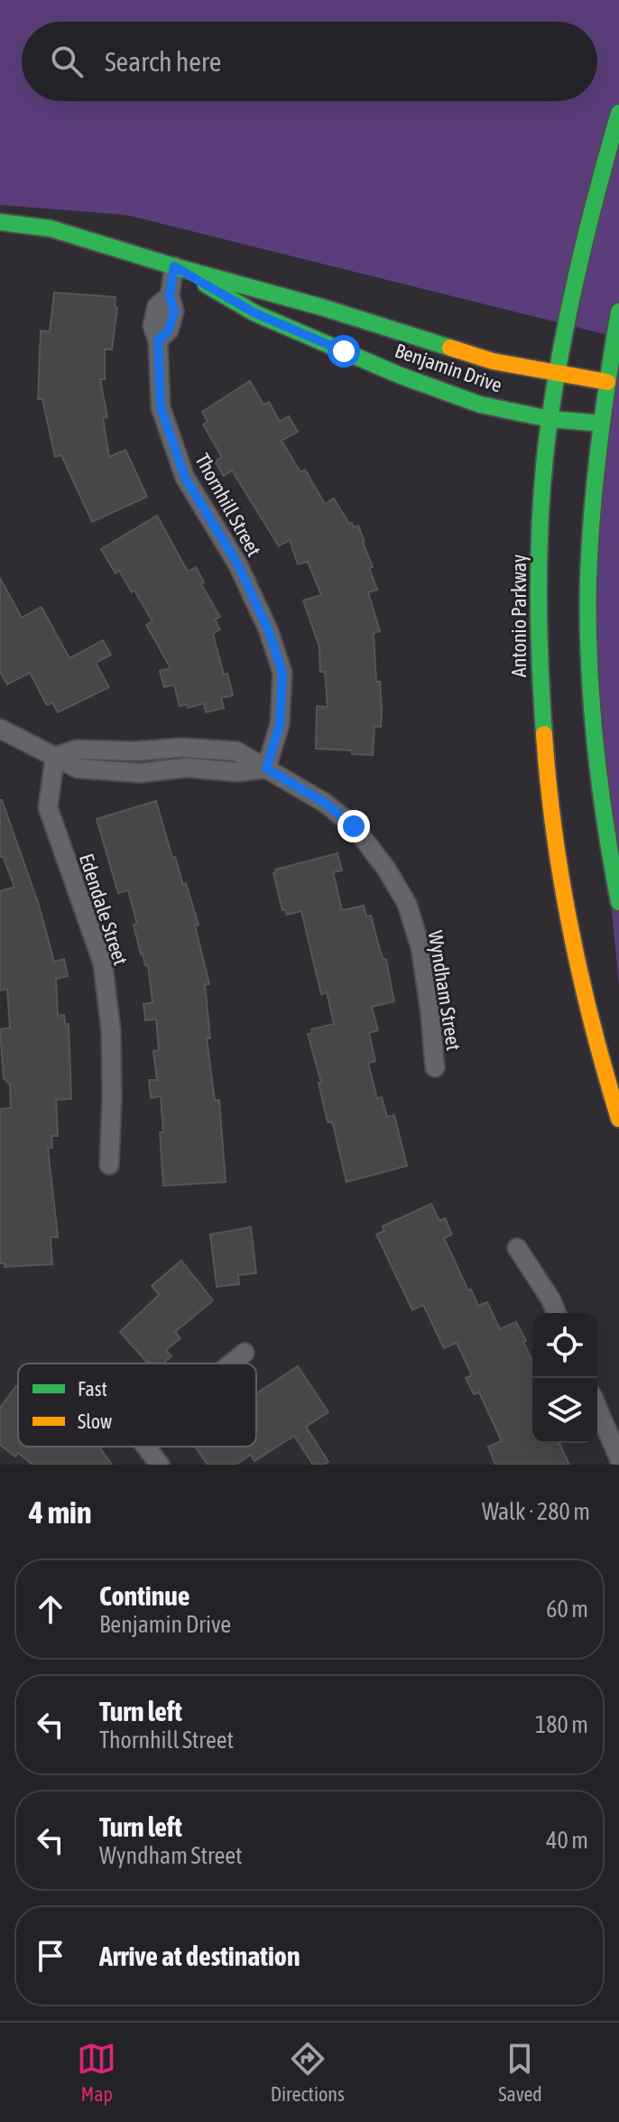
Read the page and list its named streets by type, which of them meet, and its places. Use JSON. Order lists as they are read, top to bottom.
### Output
{
  "streets": {
    "main road": ["Benjamin Drive", "Antonio Parkway"],
    "street": ["Thornhill Street", "Edendale Street", "Wyndham Street"]
  },
  "crossings": [
    ["Benjamin Drive", "Thornhill Street"],
    ["Benjamin Drive", "Antonio Parkway"],
    ["Thornhill Street", "Wyndham Street"],
    ["Edendale Street", "Wyndham Street"]
  ],
  "legend": ["Fast", "Slow"],
  "page": {
    "search": "Search here",
    "heading": ["4 min", "Walk · 280 m"],
    "list": [
      ["Continue", "Benjamin Drive", "60 m"],
      ["Turn left", "Thornhill Street", "180 m"],
      ["Turn left", "Wyndham Street", "40 m"],
      "Arrive at destination"
    ],
    "nav": ["Map", "Directions", "Saved"]
  }
}
